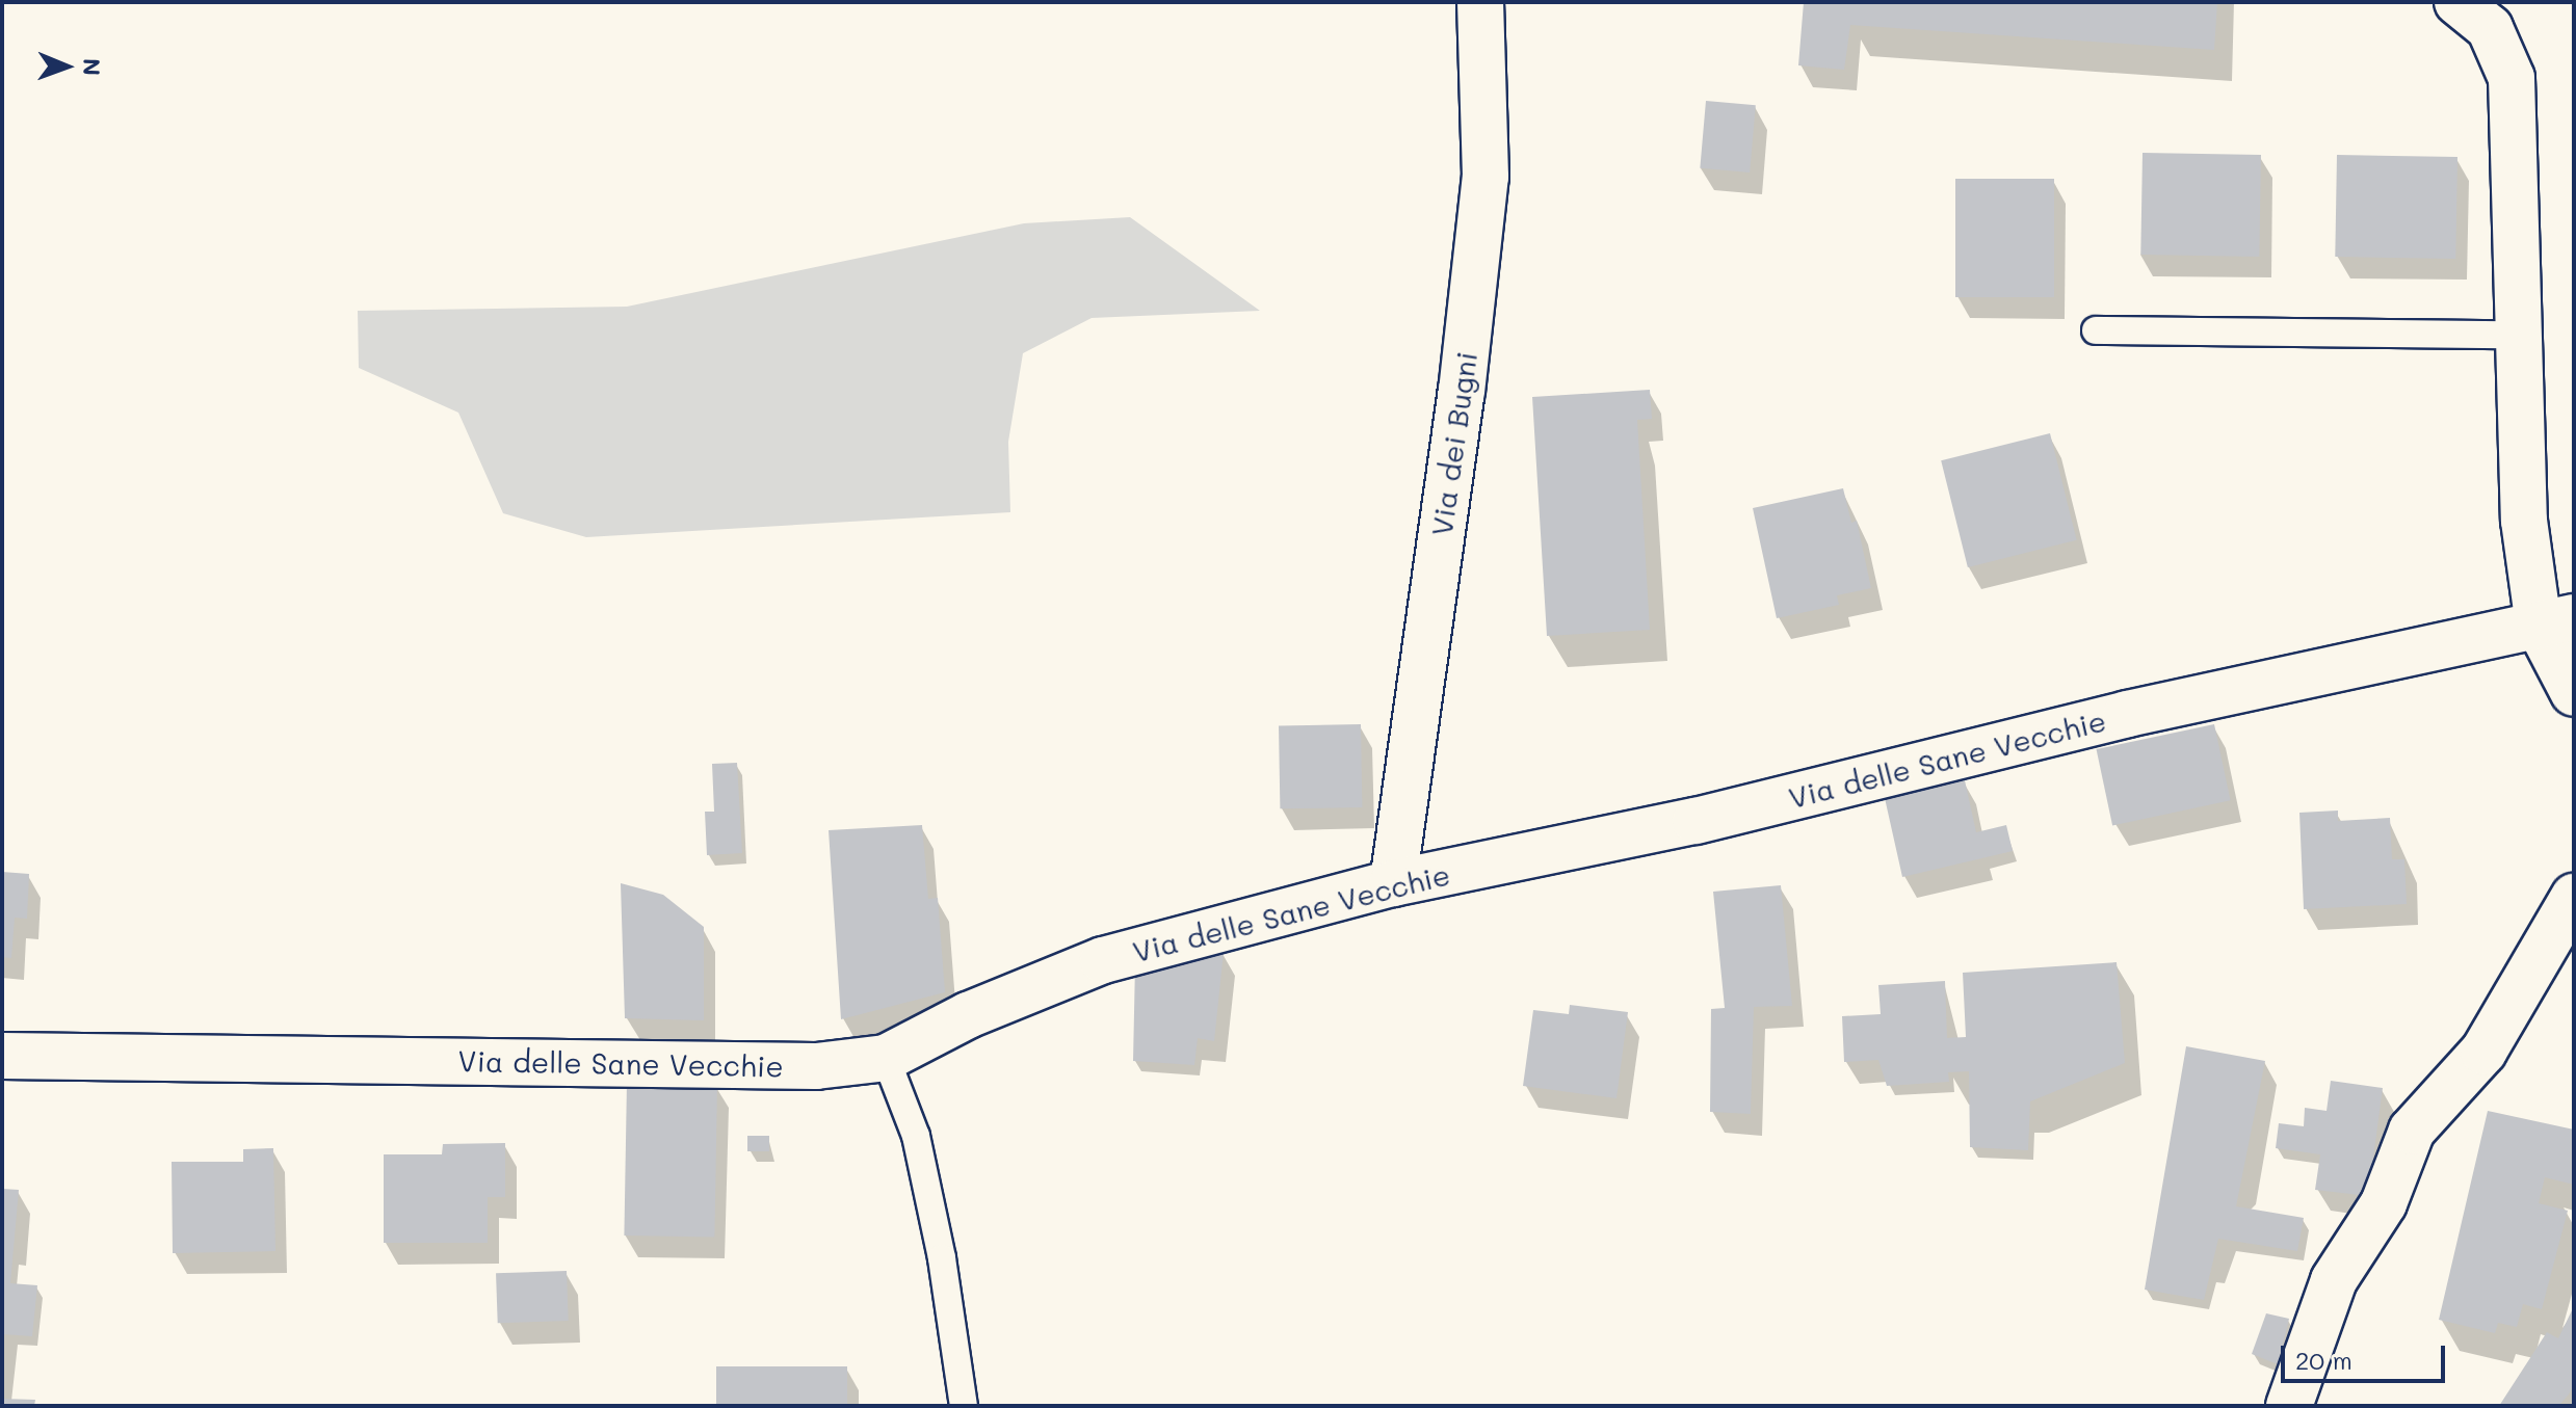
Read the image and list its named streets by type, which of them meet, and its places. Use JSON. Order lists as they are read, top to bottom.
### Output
{
  "streets": {
    "street": ["Via dei Bugni", "Via delle Sane Vecchie"]
  },
  "crossings": [
    ["Via dei Bugni", "Via delle Sane Vecchie"]
  ],
  "scale_bar": "20 m",
  "north": "right"
}
